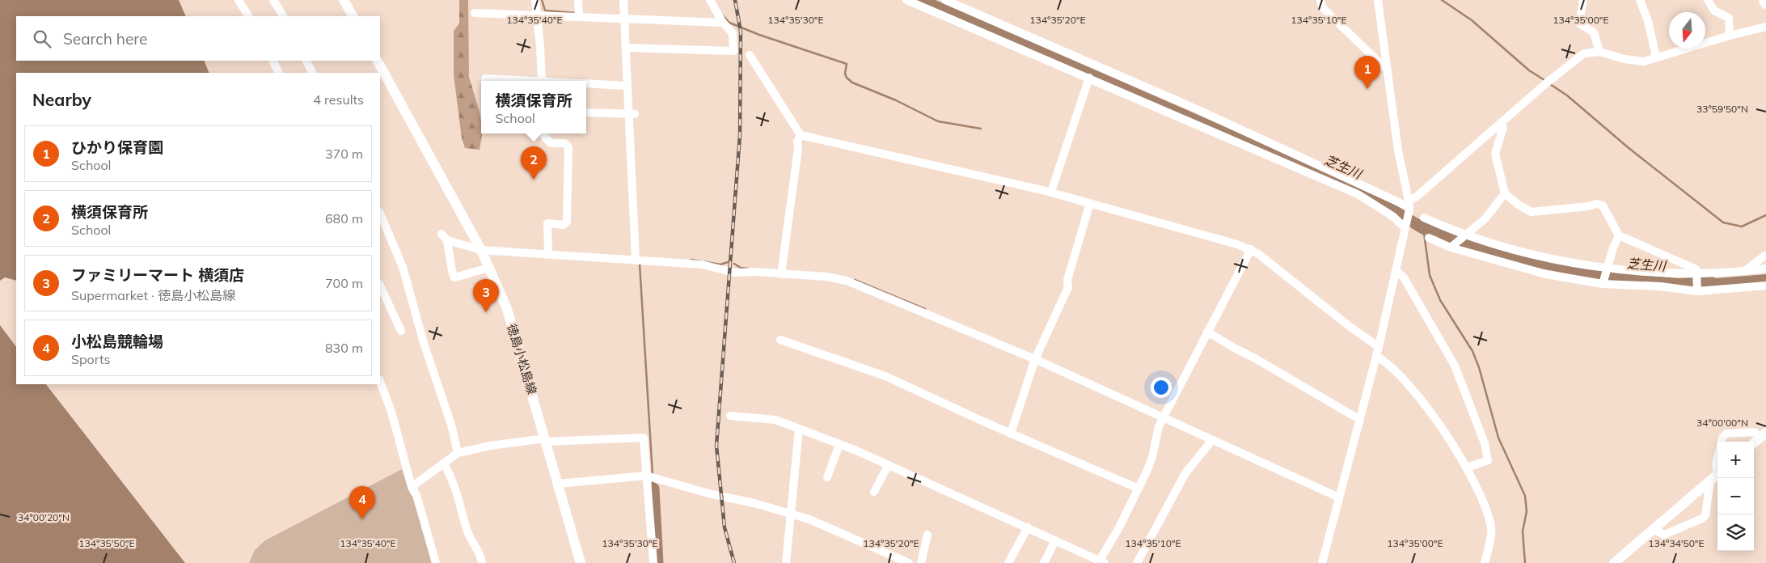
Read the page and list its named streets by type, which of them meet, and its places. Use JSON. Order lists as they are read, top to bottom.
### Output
{
  "streets": {
    "main road": ["徳島小松島線"]
  },
  "water": ["芝生川"],
  "north": "bottom",
  "page": {
    "search": "Search here",
    "pins": [
      "1",
      "2",
      "3",
      "4"
    ],
    "heading": ["Nearby", "4 results"],
    "popup": ["横須保育所", "School"],
    "list": [
      {
        "mark": "1",
        "name": "ひかり保育園",
        "note": "School",
        "value": "370 m"
      },
      {
        "mark": "2",
        "name": "横須保育所",
        "note": "School",
        "value": "680 m"
      },
      {
        "mark": "3",
        "name": "ファミリーマート 横須店",
        "note": "Supermarket · 徳島小松島線",
        "value": "700 m"
      },
      {
        "mark": "4",
        "name": "小松島競輪場",
        "note": "Sports",
        "value": "830 m"
      }
    ],
    "map_buttons": ["+", "−"]
  },
  "coordinates": [
    "134°35'40\"E",
    "134°35'30\"E",
    "134°35'20\"E",
    "134°35'10\"E",
    "134°35'00\"E",
    "33°59'50\"N",
    "34°00'00\"N",
    "34°00'20\"N",
    "134°35'50\"E",
    "134°34'50\"E"
  ]
}
